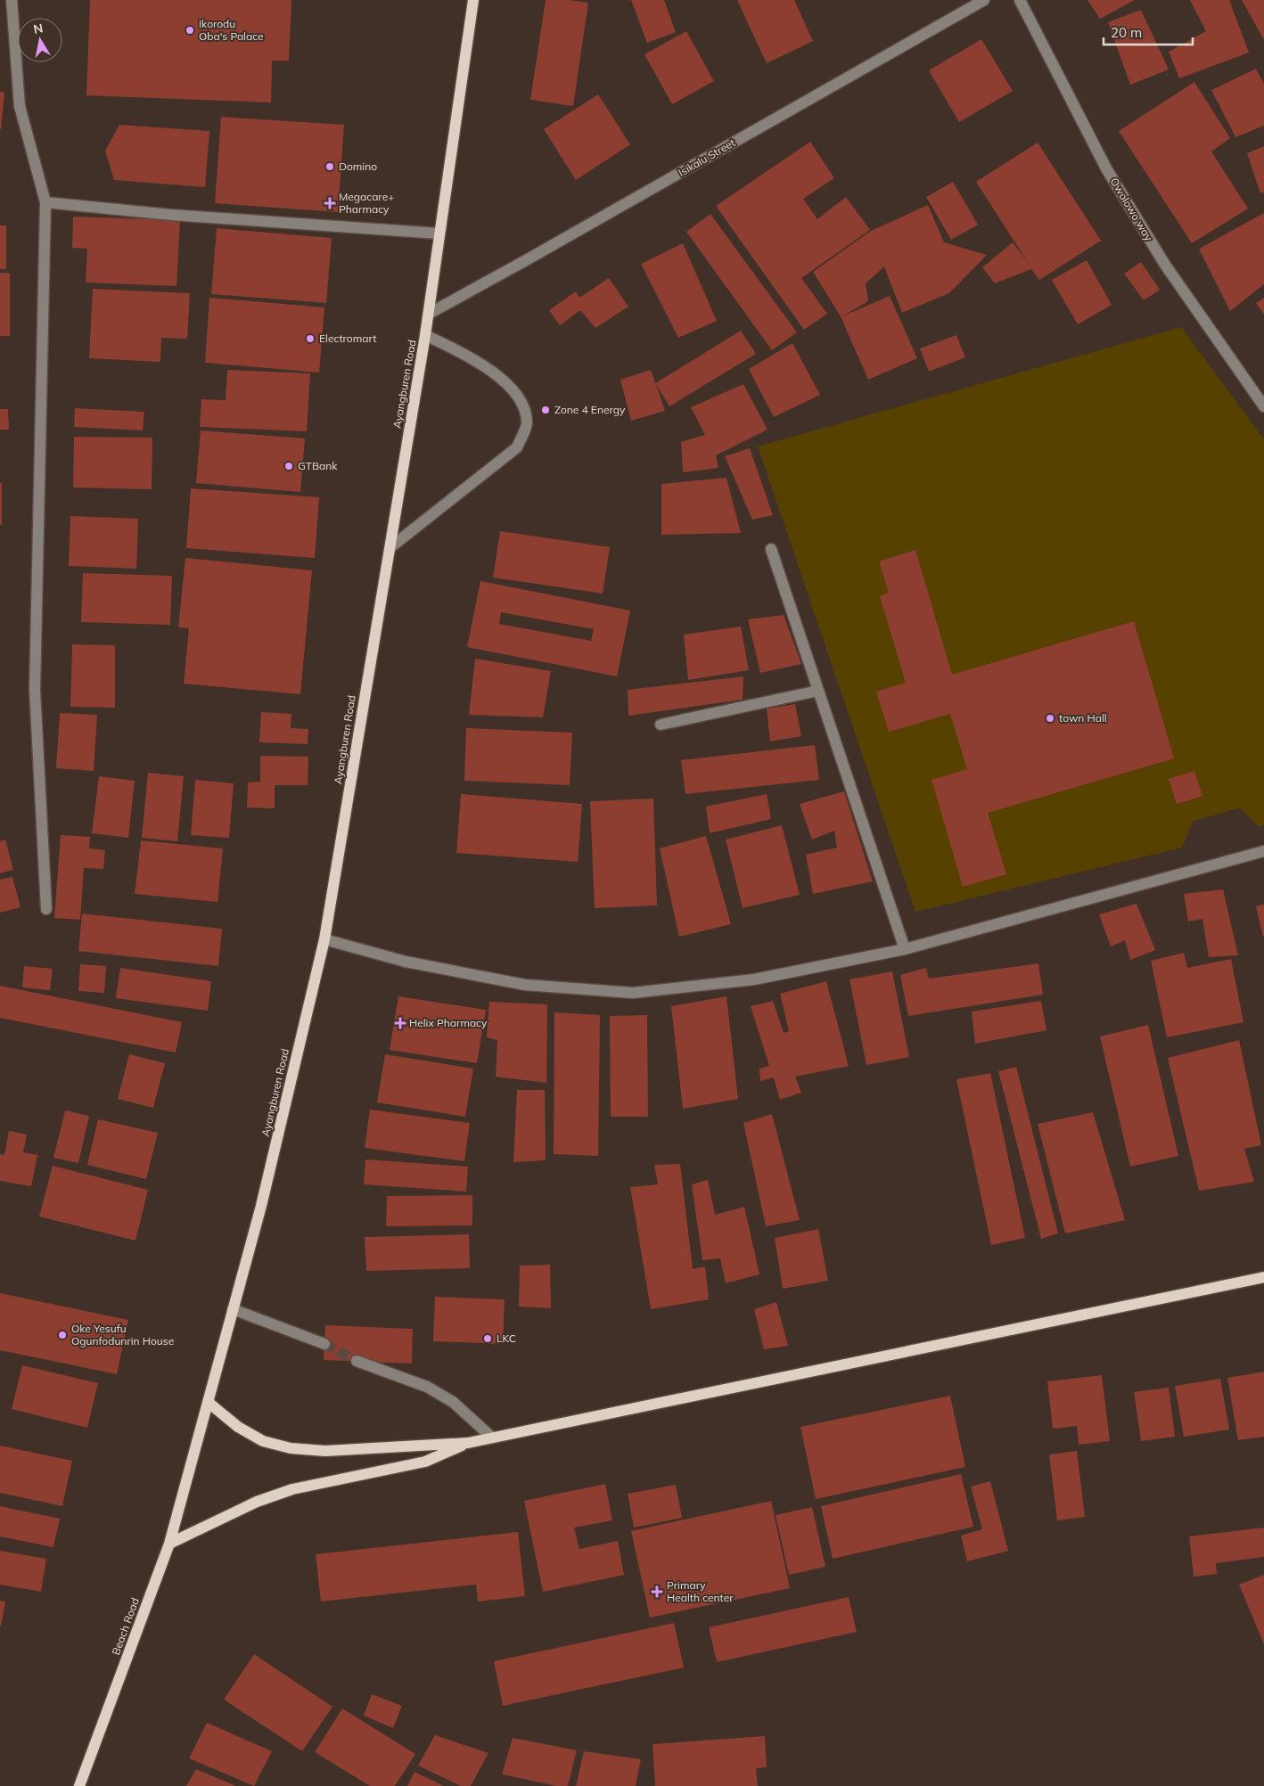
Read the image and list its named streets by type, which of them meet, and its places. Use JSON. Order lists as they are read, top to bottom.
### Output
{
  "streets": {
    "main road": ["Ayangburen Road", "Beach Road"],
    "street": ["Isikalu Street", "Owolowo way"]
  },
  "crossings": [
    ["Isikalu Street", "Ayangburen Road"],
    ["Ayangburen Road", "Beach Road"]
  ],
  "places": {
    "other": [
      "Ikorodu Oba's Palace",
      "Domino",
      "Electromart",
      "Zone 4 Energy",
      "GTBank",
      "town Hall",
      "Oke Yesufu Ogunfodunrin House",
      "LKC"
    ],
    "health": ["Megacare+ Pharmacy", "Helix Pharmacy", "Primary Health center"]
  },
  "scale_bar": "20 m",
  "north": "top"
}
